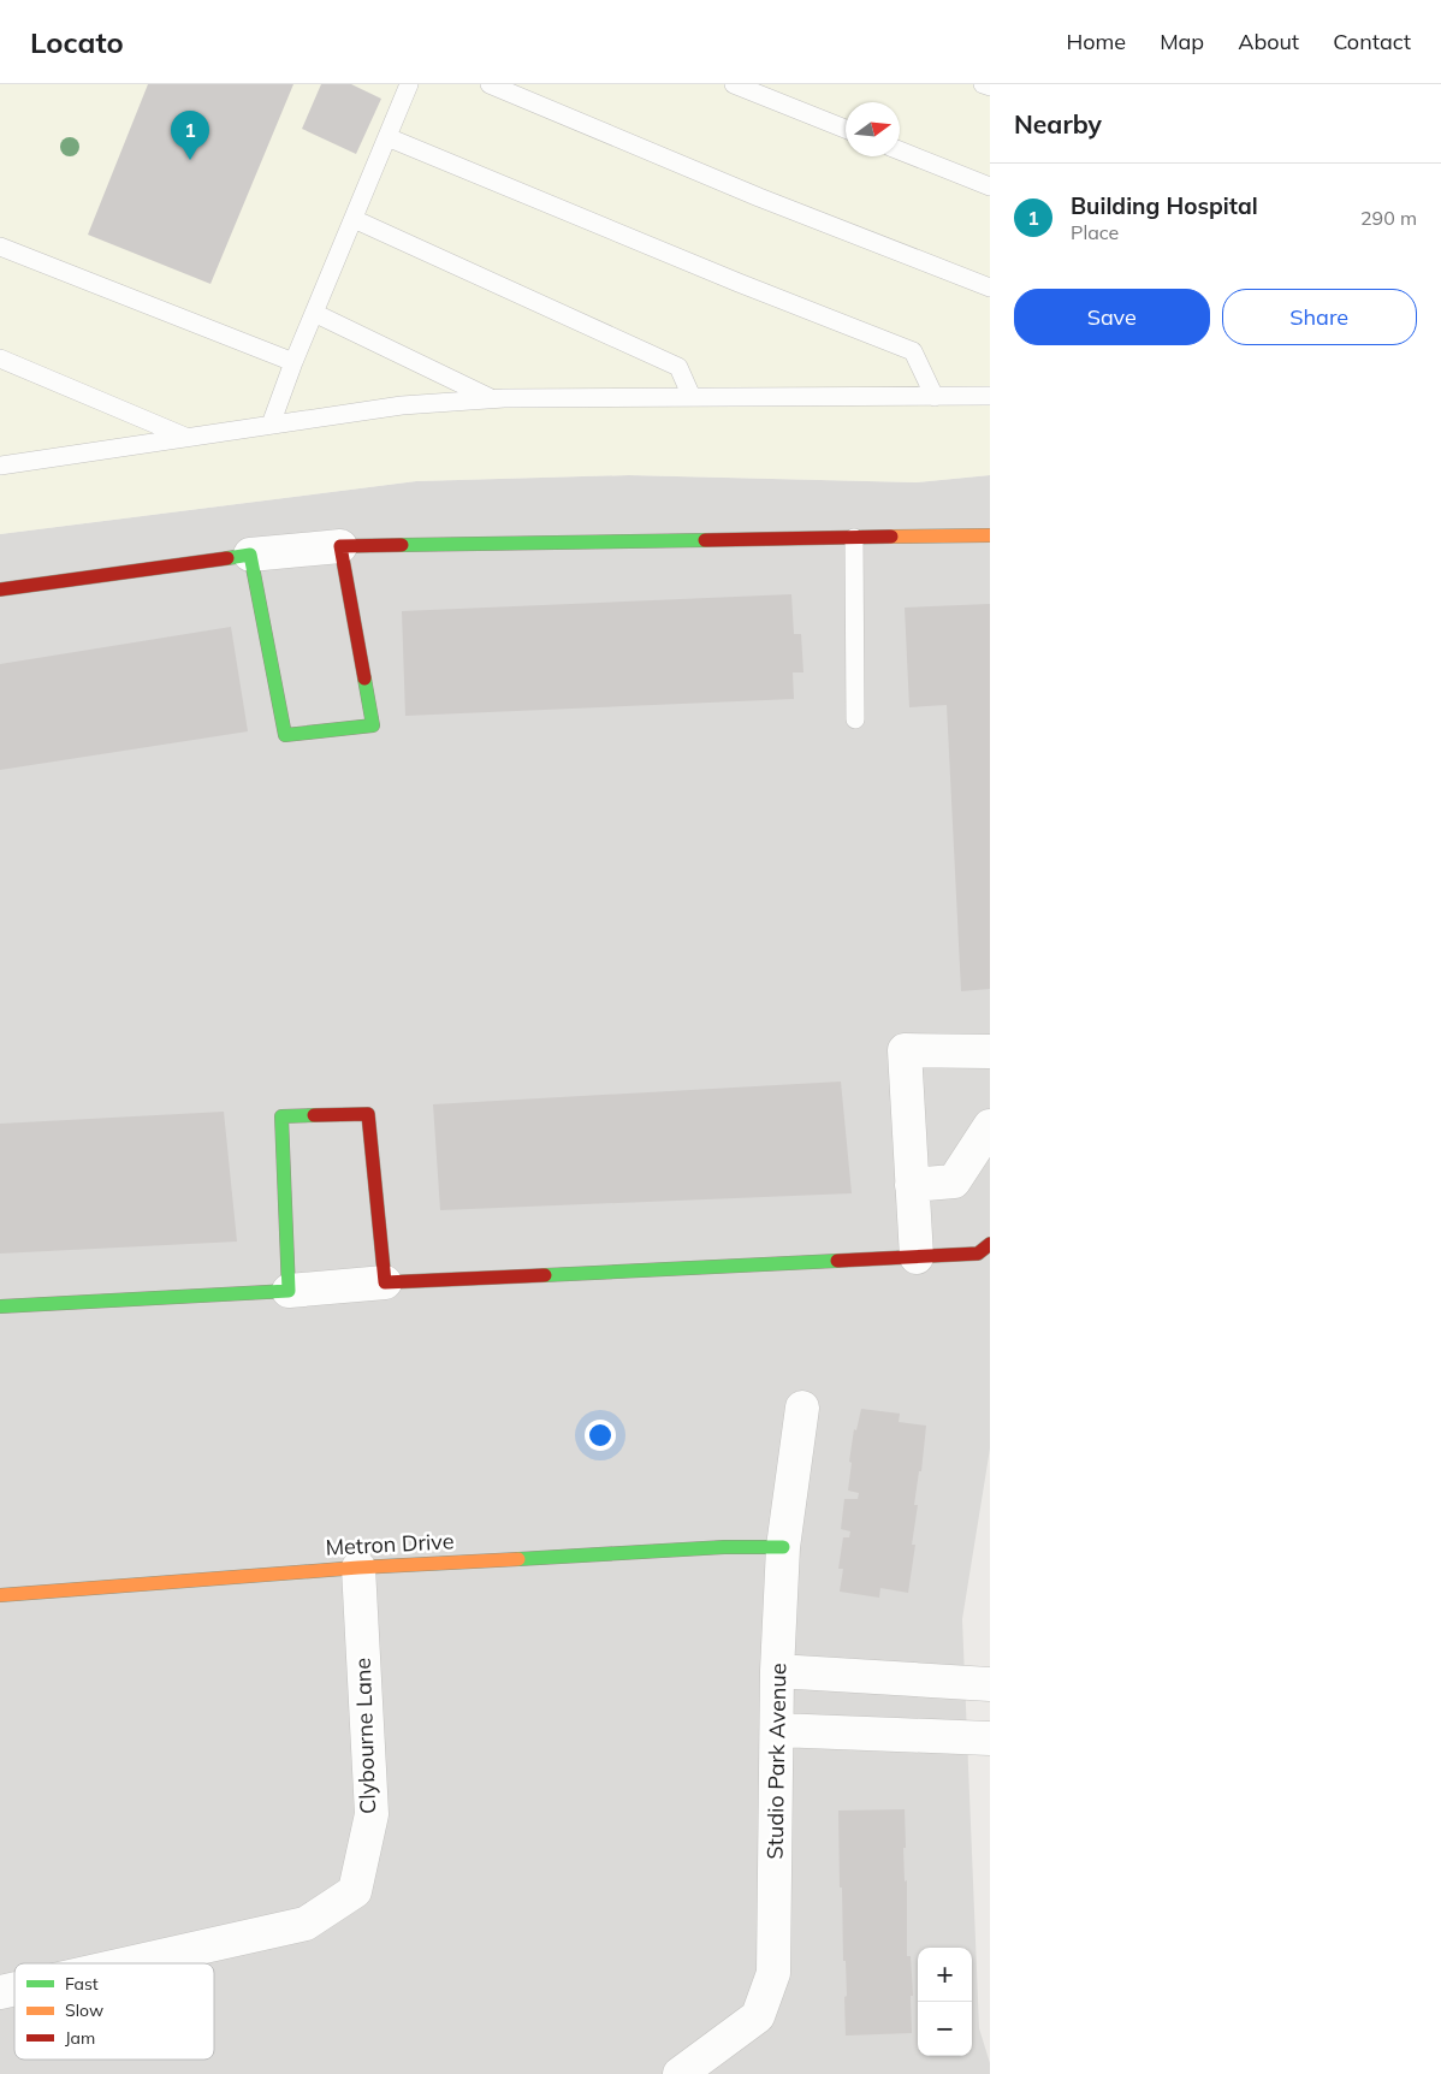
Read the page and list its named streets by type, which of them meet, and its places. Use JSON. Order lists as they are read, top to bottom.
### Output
{
  "streets": {
    "street": ["Metron Drive", "Clybourne Lane", "Studio Park Avenue"]
  },
  "crossings": [
    ["Metron Drive", "Clybourne Lane"],
    ["Metron Drive", "Studio Park Avenue"]
  ],
  "legend": ["Fast", "Slow", "Jam"],
  "north": "right",
  "page": {
    "header": "Locato",
    "nav": [
      "Home",
      "Map",
      "About",
      "Contact"
    ],
    "heading": "Nearby",
    "pins": "1",
    "list": [
      {
        "mark": "1",
        "name": "Building Hospital",
        "note": "Place",
        "value": "290 m"
      }
    ],
    "buttons": ["Save", "Share"],
    "map_buttons": ["+", "−"]
  }
}
